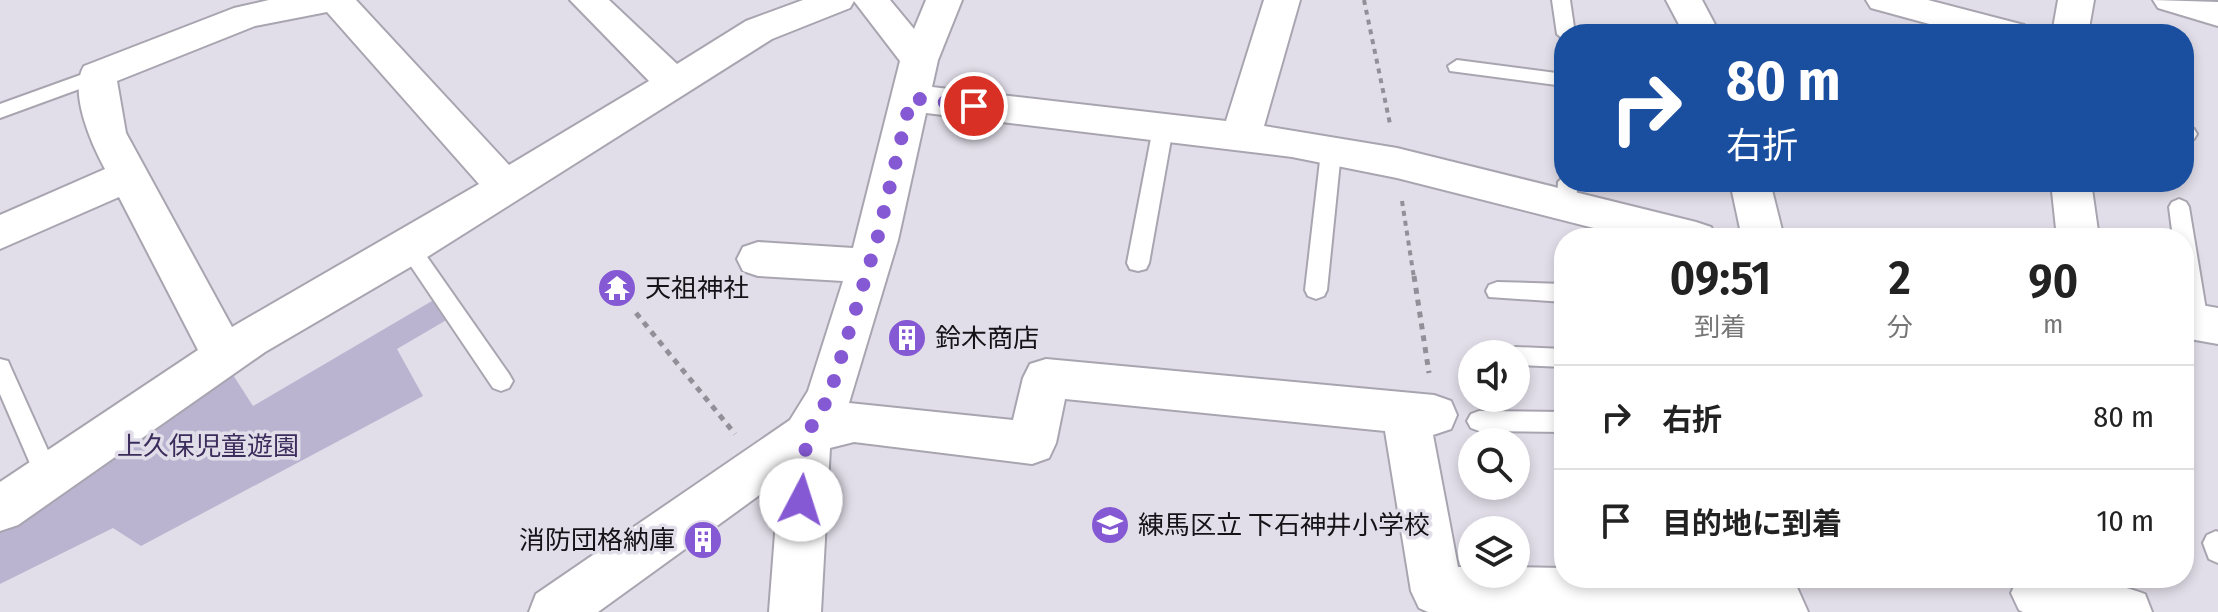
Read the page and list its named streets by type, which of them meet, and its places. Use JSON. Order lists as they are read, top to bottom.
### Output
{
  "parks": ["上久保児童遊園"],
  "places": {
    "temple": ["天祖神社"],
    "building": ["鈴木商店", "消防団格納庫"],
    "school or university": ["練馬区立 下石神井小学校"]
  },
  "page": {
    "turn": ["80 m", "右折"],
    "eta": [
      "09:51",
      "到着",
      "2",
      "分",
      "90",
      "m"
    ],
    "list": [
      {
        "name": "右折",
        "value": "80 m"
      },
      {
        "name": "目的地に到着",
        "value": "10 m"
      }
    ]
  }
}
